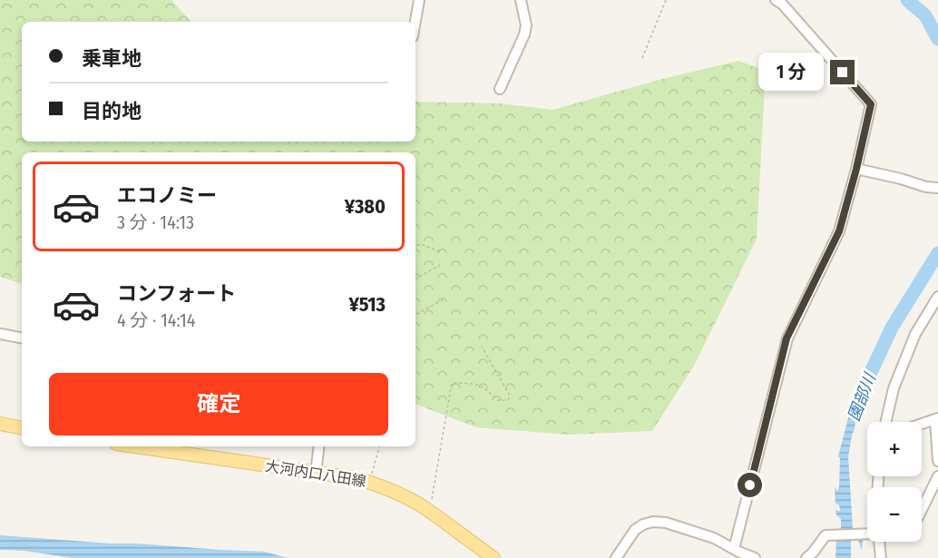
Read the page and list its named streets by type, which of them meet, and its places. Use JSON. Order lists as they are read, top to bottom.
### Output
{
  "streets": {
    "main road": ["大河内口八田線"]
  },
  "water": ["園部川"],
  "page": {
    "banner": ["乗車地", "目的地"],
    "bubble": "1 分",
    "list": [
      {
        "name": "エコノミー",
        "note": "3 分 · 14:13",
        "value": "¥380"
      },
      {
        "name": "コンフォート",
        "note": "4 分 · 14:14",
        "value": "¥513"
      }
    ],
    "buttons": "確定",
    "map_buttons": ["+", "−"]
  }
}
